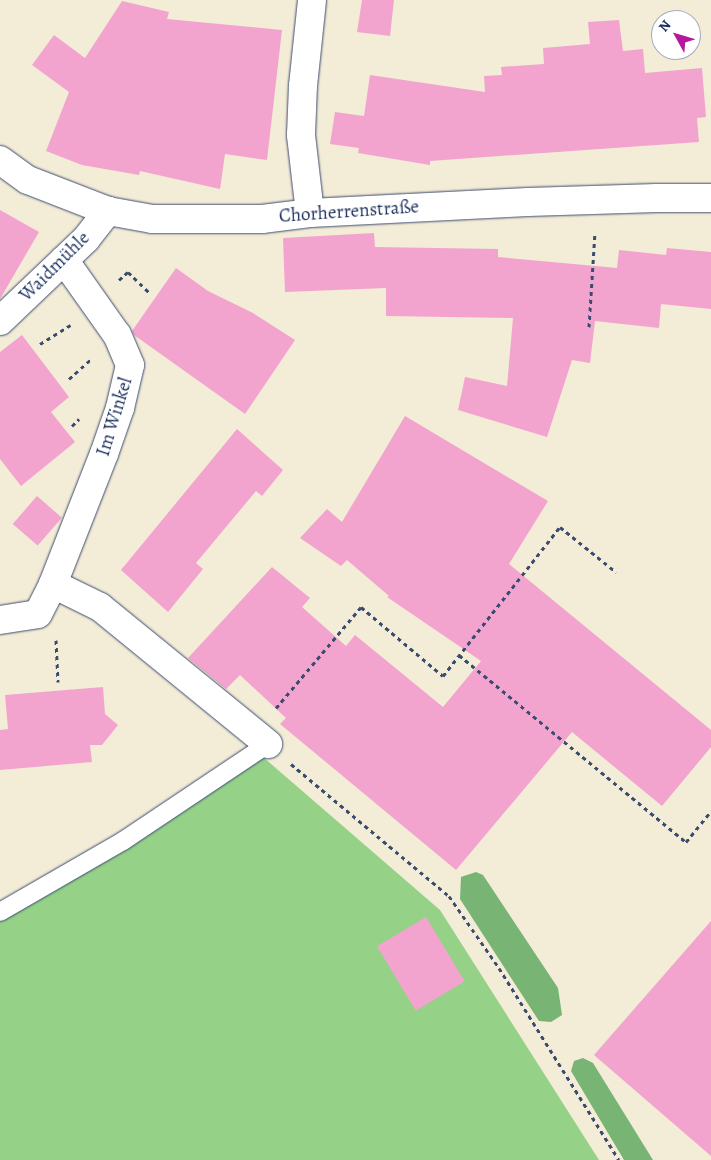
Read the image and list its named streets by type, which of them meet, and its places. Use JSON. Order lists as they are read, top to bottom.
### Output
{
  "streets": {
    "street": ["Chorherrenstraße", "Waidmühle", "Im Winkel"]
  },
  "crossings": [
    ["Chorherrenstraße", "Waidmühle"],
    ["Waidmühle", "Im Winkel"]
  ],
  "north": "top left"
}
